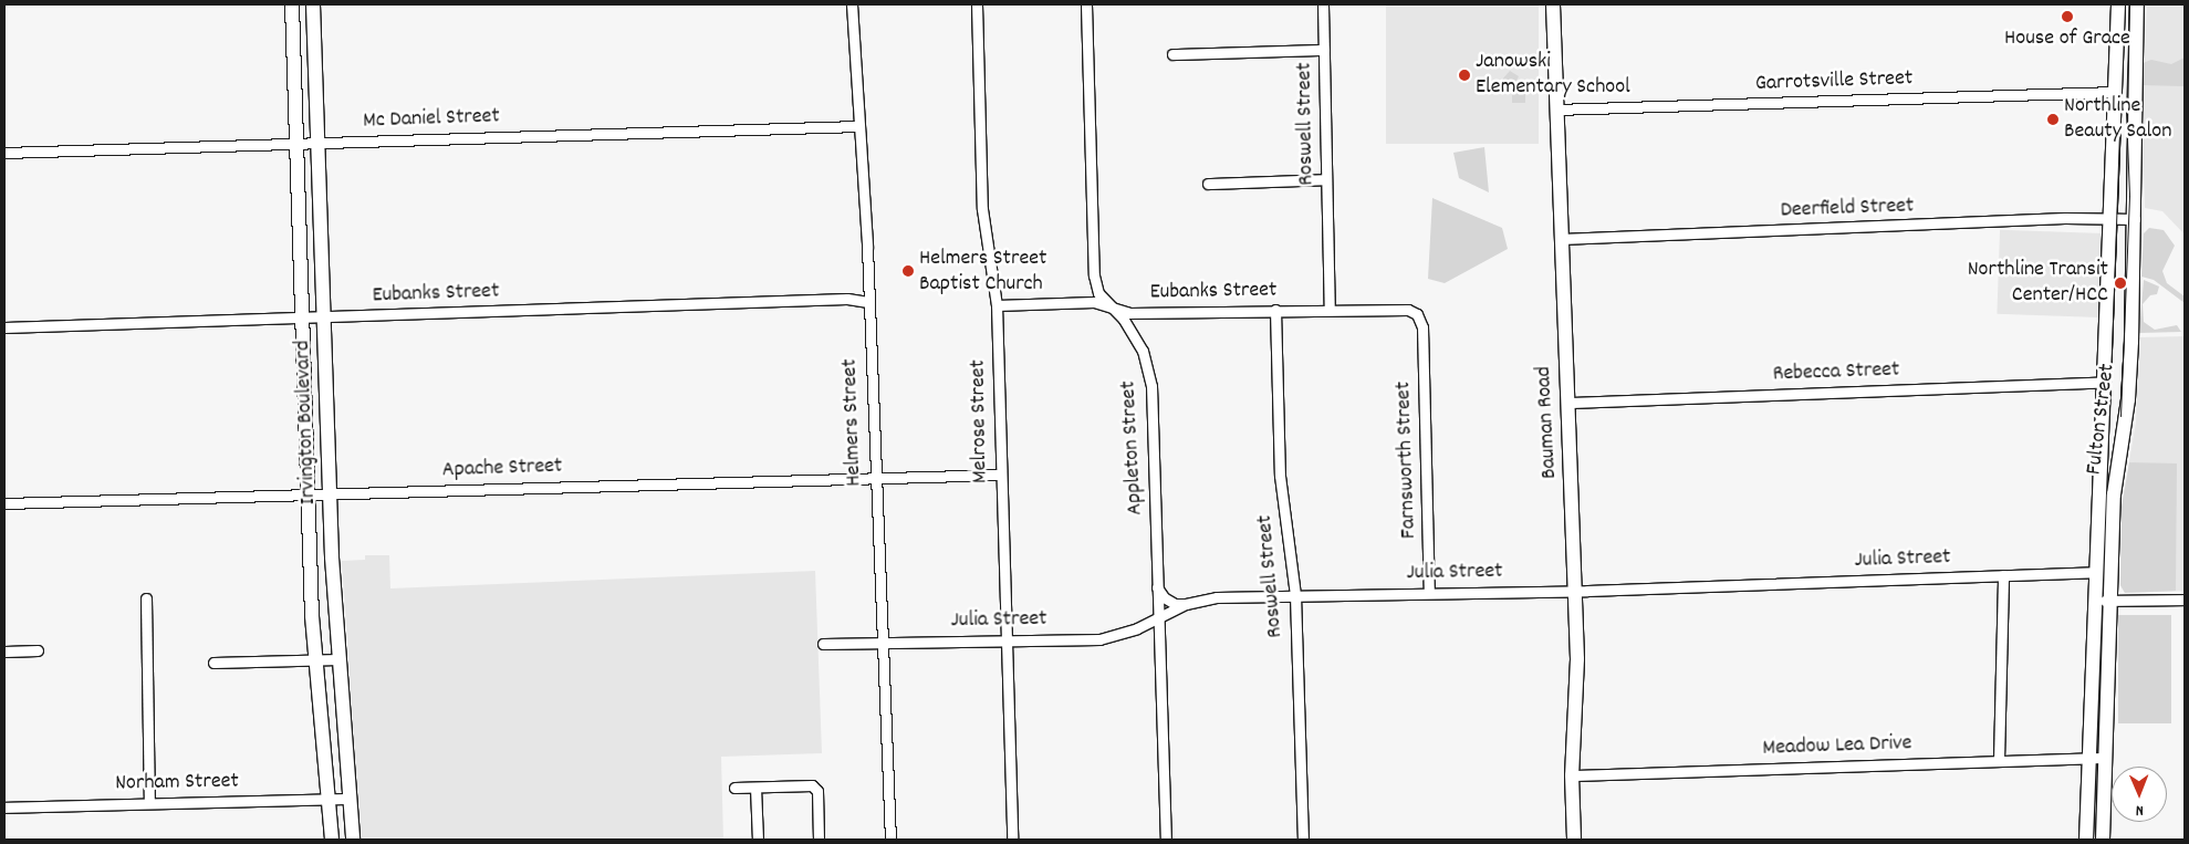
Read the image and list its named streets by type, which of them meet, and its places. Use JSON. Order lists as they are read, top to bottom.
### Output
{
  "streets": {
    "main road": ["Fulton Street", "Irvington Boulevard", "Bauman Road"],
    "street": [
      "Garrotsville Street",
      "Mc Daniel Street",
      "Roswell Street",
      "Deerfield Street",
      "Eubanks Street",
      "Rebecca Street",
      "Melrose Street",
      "Helmers Street",
      "Appleton Street",
      "Farnsworth Street",
      "Apache Street",
      "Julia Street",
      "Meadow Lea Drive",
      "Norham Street"
    ]
  },
  "crossings": [
    ["Garrotsville Street", "Fulton Street"],
    ["Garrotsville Street", "Bauman Road"],
    ["Mc Daniel Street", "Irvington Boulevard"],
    ["Mc Daniel Street", "Helmers Street"],
    ["Roswell Street", "Eubanks Street"],
    ["Roswell Street", "Julia Street"],
    ["Deerfield Street", "Fulton Street"],
    ["Deerfield Street", "Bauman Road"],
    ["Eubanks Street", "Irvington Boulevard"],
    ["Eubanks Street", "Helmers Street"],
    ["Eubanks Street", "Appleton Street"],
    ["Eubanks Street", "Farnsworth Street"],
    ["Rebecca Street", "Fulton Street"],
    ["Rebecca Street", "Bauman Road"],
    ["Fulton Street", "Julia Street"],
    ["Fulton Street", "Meadow Lea Drive"],
    ["Melrose Street", "Apache Street"],
    ["Melrose Street", "Julia Street"],
    ["Irvington Boulevard", "Apache Street"],
    ["Irvington Boulevard", "Norham Street"],
    ["Helmers Street", "Apache Street"],
    ["Helmers Street", "Julia Street"],
    ["Bauman Road", "Julia Street"],
    ["Bauman Road", "Meadow Lea Drive"],
    ["Appleton Street", "Julia Street"],
    ["Farnsworth Street", "Julia Street"]
  ],
  "places": [
    "House of Grace",
    "Janowski Elementary School",
    "Northline Beauty Salon",
    "Helmers Street Baptist Church",
    "Northline Transit Center/HCC"
  ],
  "north": "bottom"
}
